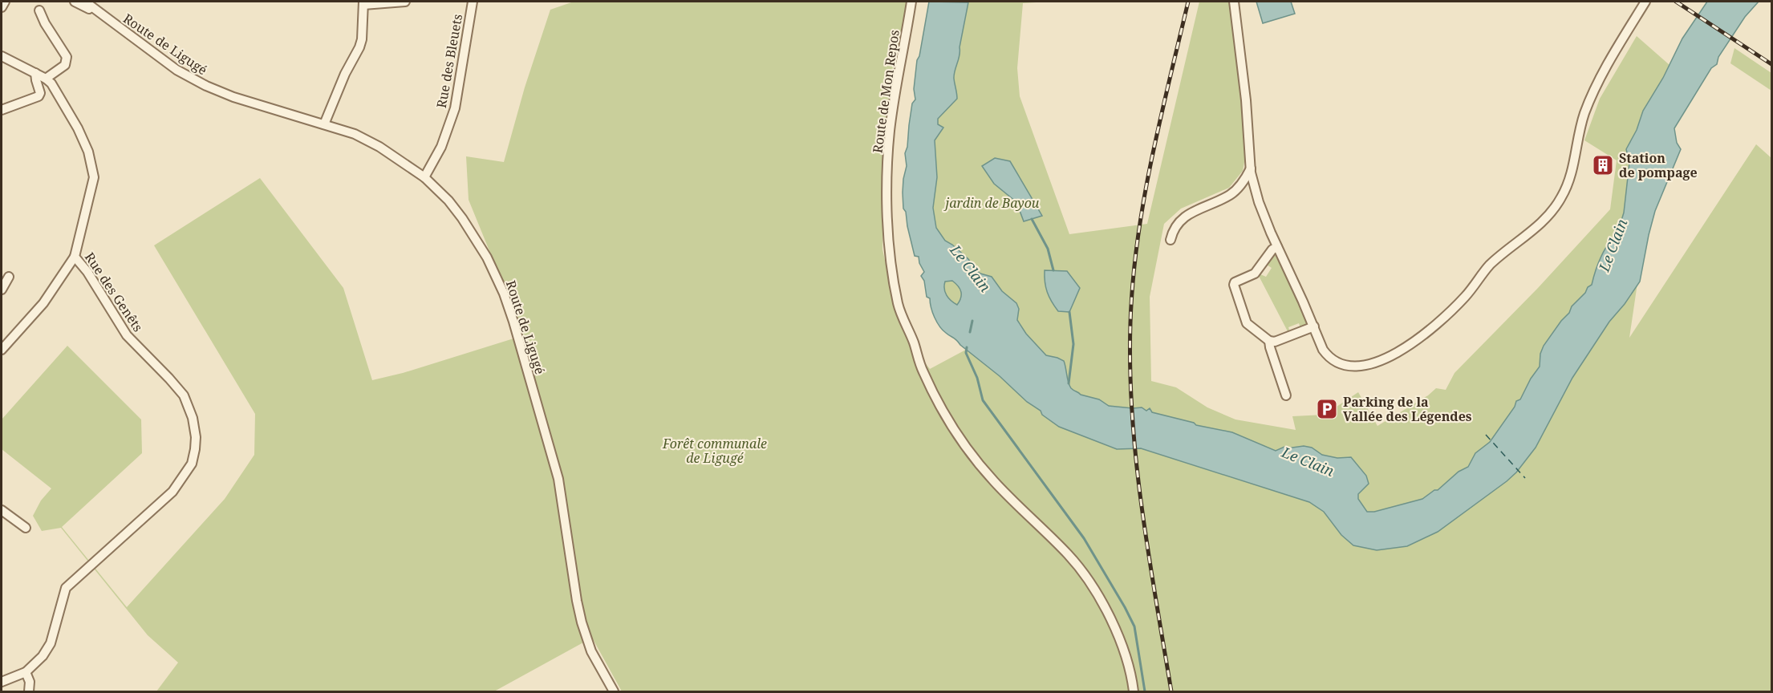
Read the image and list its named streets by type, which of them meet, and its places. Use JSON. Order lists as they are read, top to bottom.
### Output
{
  "streets": {
    "street": [
      "Route de Ligugé",
      "Rue des Bleuets",
      "Route de Mon Repos",
      "Rue des Genêts"
    ]
  },
  "crossings": [
    ["Route de Ligugé", "Rue des Bleuets"]
  ],
  "water": ["Le Clain"],
  "parks": ["jardin de Bayou", "Forêt communale de Ligugé"],
  "places": {
    "building": ["Station de pompage"],
    "parking": ["Parking de la Vallée des Légendes"]
  }
}
